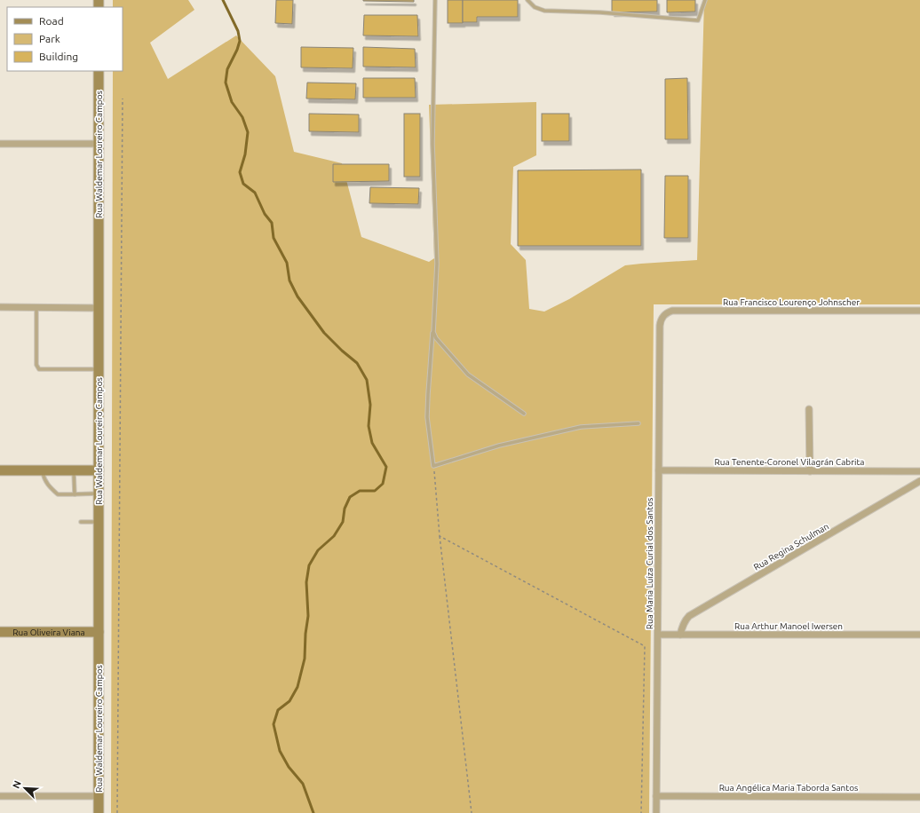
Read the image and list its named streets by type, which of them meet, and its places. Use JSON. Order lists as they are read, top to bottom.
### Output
{
  "streets": {
    "main road": ["Rua Waldemar Loureiro Campos", "Rua Oliveira Viana"],
    "street": [
      "Rua Francisco Lourenço Johnscher",
      "Rua Tenente-Coronel Vilagrán Cabrita",
      "Rua Regina Schulman",
      "Rua Maria Luíza Curial dos Santos",
      "Rua Arthur Manoel Iwersen",
      "Rua Angélica Maria Taborda Santos"
    ]
  },
  "crossings": [
    ["Rua Waldemar Loureiro Campos", "Rua Oliveira Viana"],
    ["Rua Francisco Lourenço Johnscher", "Rua Maria Luíza Curial dos Santos"],
    ["Rua Tenente-Coronel Vilagrán Cabrita", "Rua Maria Luíza Curial dos Santos"],
    ["Rua Regina Schulman", "Rua Arthur Manoel Iwersen"],
    ["Rua Maria Luíza Curial dos Santos", "Rua Arthur Manoel Iwersen"],
    ["Rua Maria Luíza Curial dos Santos", "Rua Angélica Maria Taborda Santos"]
  ],
  "legend": ["Road", "Park", "Building"],
  "north": "top left"
}
